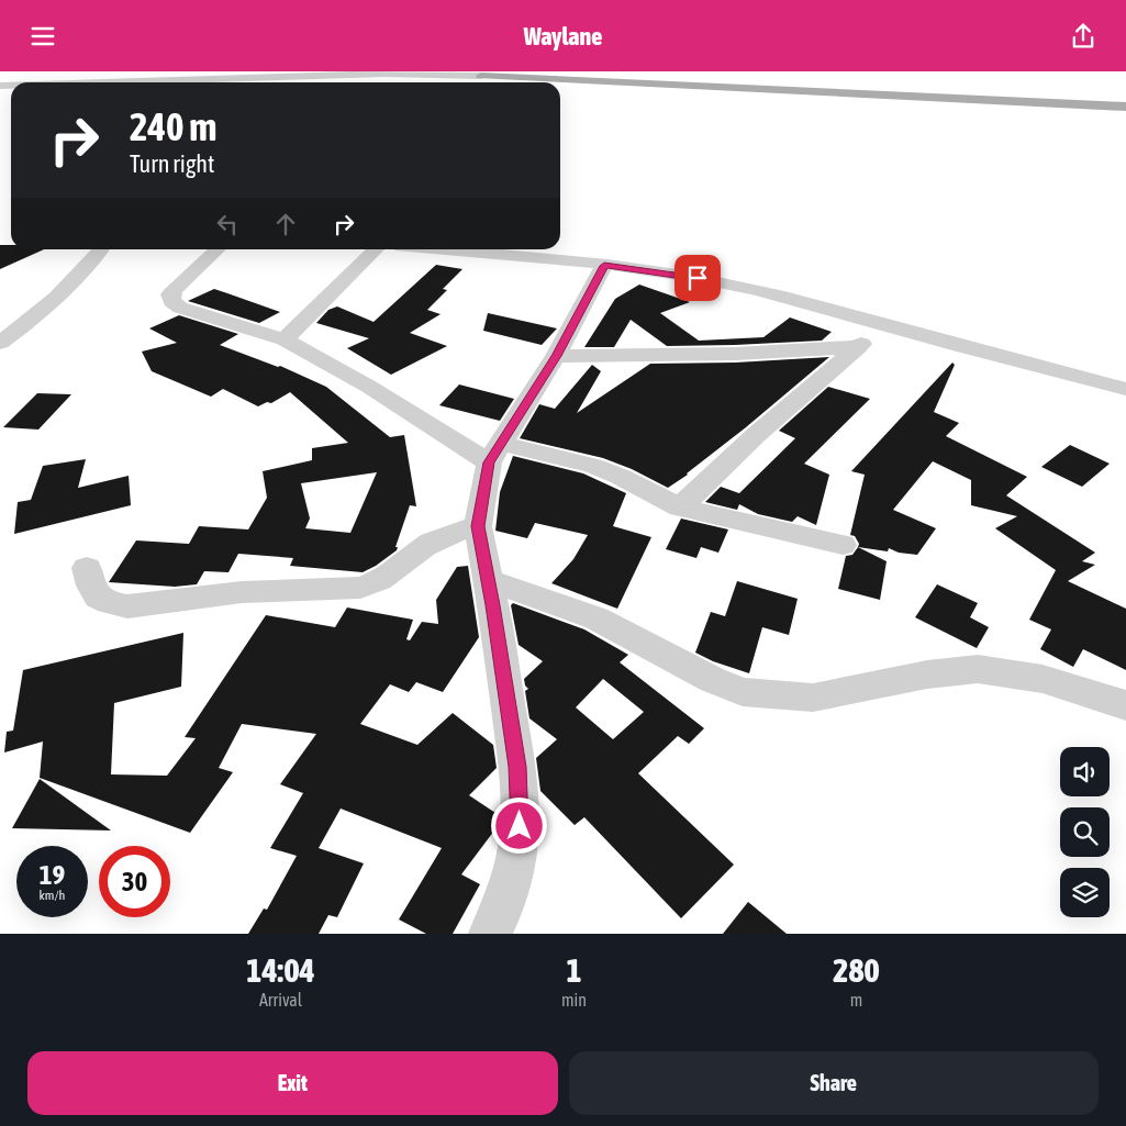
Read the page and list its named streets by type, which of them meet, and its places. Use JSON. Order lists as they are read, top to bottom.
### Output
{
  "page": {
    "header": "Waylane",
    "turn": ["240 m", "Turn right"],
    "speed": "19 km/h",
    "limit": "30",
    "eta": [
      "14:04",
      "Arrival",
      "1",
      "min",
      "280",
      "m"
    ],
    "buttons": ["Exit", "Share"]
  }
}
